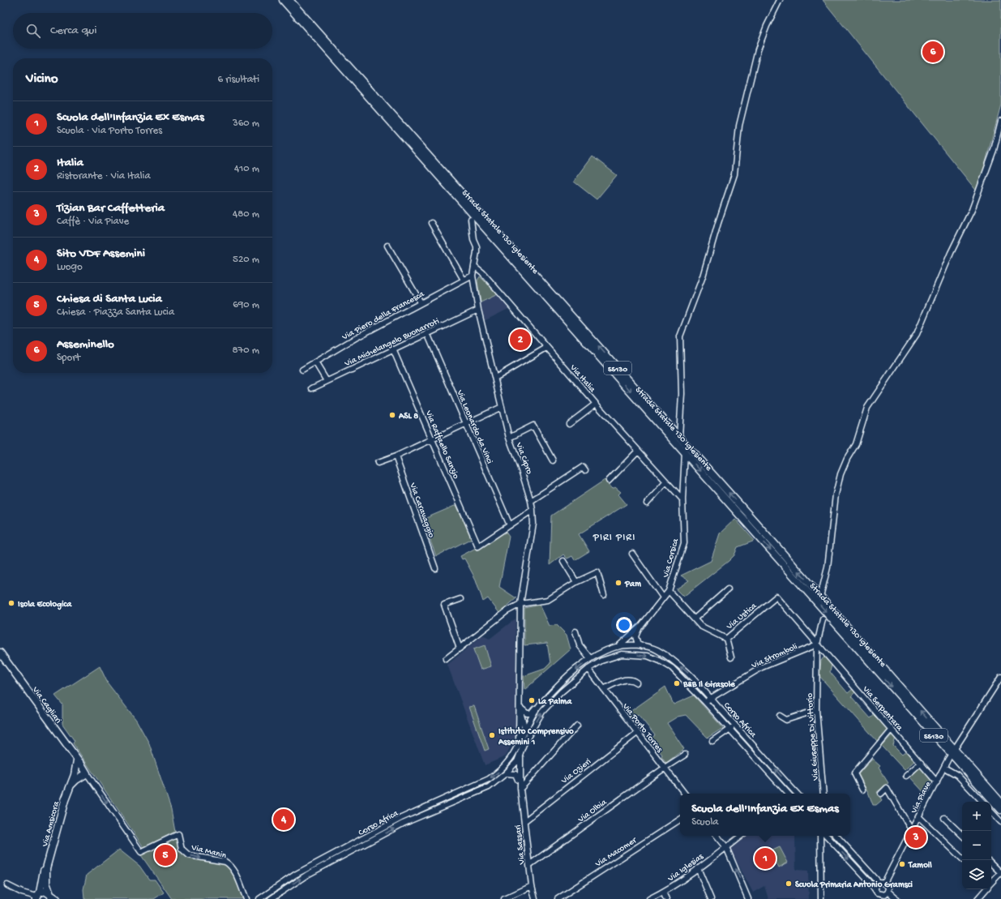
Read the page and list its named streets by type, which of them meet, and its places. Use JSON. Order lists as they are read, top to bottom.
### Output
{
  "streets": {
    "main road": [
      "Strada Statale 130 Iglesiente",
      "SS130",
      "Via Cagliari",
      "Via Amsicora"
    ],
    "street": [
      "Via Piero della Francesca",
      "Via Michelangelo Buonarroti",
      "Via Italia",
      "Via Leonardo da Vinci",
      "Via Raffaello Sanzio",
      "Via Cipro",
      "Via Caravaggio",
      "Via Corsica",
      "Via Ustica",
      "Via Stromboli",
      "Via Serpentara",
      "Corso Africa",
      "Via Porto Torres",
      "Via Giuseppe Di Vittorio",
      "Via Ozieri",
      "Via Piave",
      "Via Olbia",
      "Via Sassari",
      "Via Manin",
      "Via Macomer",
      "Via Iglesias"
    ]
  },
  "crossings": [
    ["Strada Statale 130 Iglesiente", "Via Corsica"],
    ["Strada Statale 130 Iglesiente", "Via Piave"],
    ["Via Piero della Francesca", "Via Cipro"],
    ["Via Michelangelo Buonarroti", "Via Leonardo da Vinci"],
    ["Via Michelangelo Buonarroti", "Via Raffaello Sanzio"],
    ["Via Michelangelo Buonarroti", "Via Cipro"],
    ["Via Italia", "Via Cipro"],
    ["Via Italia", "Via Corsica"],
    ["Via Leonardo da Vinci", "Via Raffaello Sanzio"],
    ["Via Cipro", "Corso Africa"],
    ["Via Cipro", "Via Sassari"],
    ["Via Corsica", "Via Ustica"],
    ["Via Corsica", "Corso Africa"],
    ["Via Ustica", "Via Stromboli"],
    ["Via Ustica", "Via Serpentara"],
    ["Via Ustica", "Via Giuseppe Di Vittorio"],
    ["Via Stromboli", "Via Serpentara"],
    ["Via Stromboli", "Corso Africa"],
    ["Via Stromboli", "Via Giuseppe Di Vittorio"],
    ["Via Cagliari", "Via Amsicora"],
    ["Via Cagliari", "Via Manin"],
    ["Via Serpentara", "Via Giuseppe Di Vittorio"],
    ["Via Serpentara", "Via Piave"],
    ["Corso Africa", "Via Porto Torres"],
    ["Corso Africa", "Via Sassari"],
    ["Via Porto Torres", "Via Ozieri"],
    ["Via Porto Torres", "Via Olbia"],
    ["Via Ozieri", "Via Sassari"],
    ["Via Olbia", "Via Sassari"],
    ["Via Amsicora", "Via Manin"]
  ],
  "one_way": ["Via Manin"],
  "districts": ["PIRI PIRI"],
  "places": [
    "ASL 8",
    "Pam",
    "Isola Ecologica",
    "B&B Il Girasole",
    "La Palma",
    "Istituto Comprensivo Assemini 1",
    "Tamoil",
    "Scuola Primaria Antonio Gramsci"
  ],
  "page": {
    "search": "Cerca qui",
    "pins": [
      "6",
      "2",
      "4",
      "3",
      "5",
      "1"
    ],
    "heading": ["Vicino", "6 risultati"],
    "list": [
      {
        "mark": "1",
        "name": "Scuola dell'Infanzia Ex Esmas",
        "note": "Scuola · Via Porto Torres",
        "value": "360 m"
      },
      {
        "mark": "2",
        "name": "Italia",
        "note": "Ristorante · Via Italia",
        "value": "410 m"
      },
      {
        "mark": "3",
        "name": "Tizian Bar Caffetteria",
        "note": "Caffè · Via Piave",
        "value": "480 m"
      },
      {
        "mark": "4",
        "name": "Sito VDF Assemini",
        "note": "Luogo",
        "value": "520 m"
      },
      {
        "mark": "5",
        "name": "Chiesa di Santa Lucia",
        "note": "Chiesa · Piazza Santa Lucia",
        "value": "690 m"
      },
      {
        "mark": "6",
        "name": "Asseminello",
        "note": "Sport",
        "value": "870 m"
      }
    ],
    "popup": ["Scuola dell'Infanzia Ex Esmas", "Scuola"],
    "map_buttons": ["+", "−"]
  }
}
